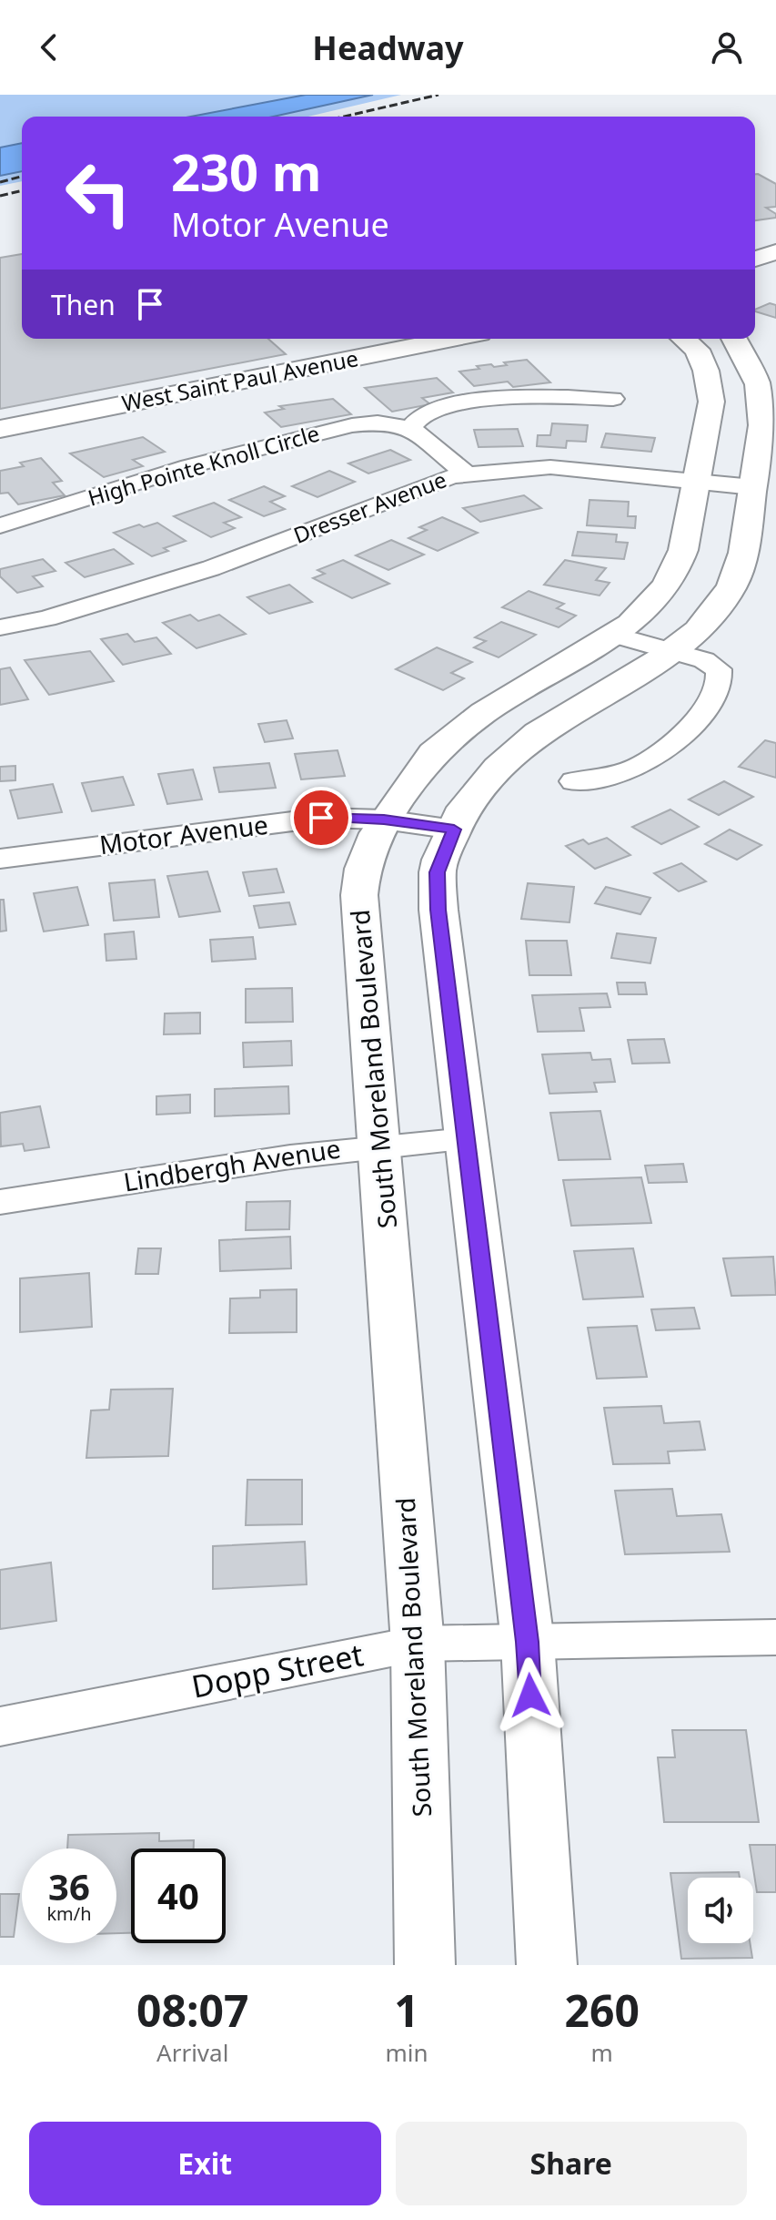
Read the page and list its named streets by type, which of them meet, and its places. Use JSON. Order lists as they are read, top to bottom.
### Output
{
  "streets": {
    "street": [
      "West Saint Paul Avenue",
      "High Pointe Knoll Circle",
      "Dresser Avenue",
      "Motor Avenue",
      "South Moreland Boulevard",
      "Lindbergh Avenue",
      "Dopp Street"
    ]
  },
  "crossings": [
    ["Dresser Avenue", "South Moreland Boulevard"],
    ["Motor Avenue", "South Moreland Boulevard"],
    ["South Moreland Boulevard", "Lindbergh Avenue"],
    ["South Moreland Boulevard", "Dopp Street"]
  ],
  "page": {
    "header": "Headway",
    "turn": ["230 m", "Motor Avenue"],
    "then": "Then",
    "speed": "36 km/h",
    "limit": "40",
    "eta": [
      "08:07",
      "Arrival",
      "1",
      "min",
      "260",
      "m"
    ],
    "buttons": ["Exit", "Share"]
  }
}
